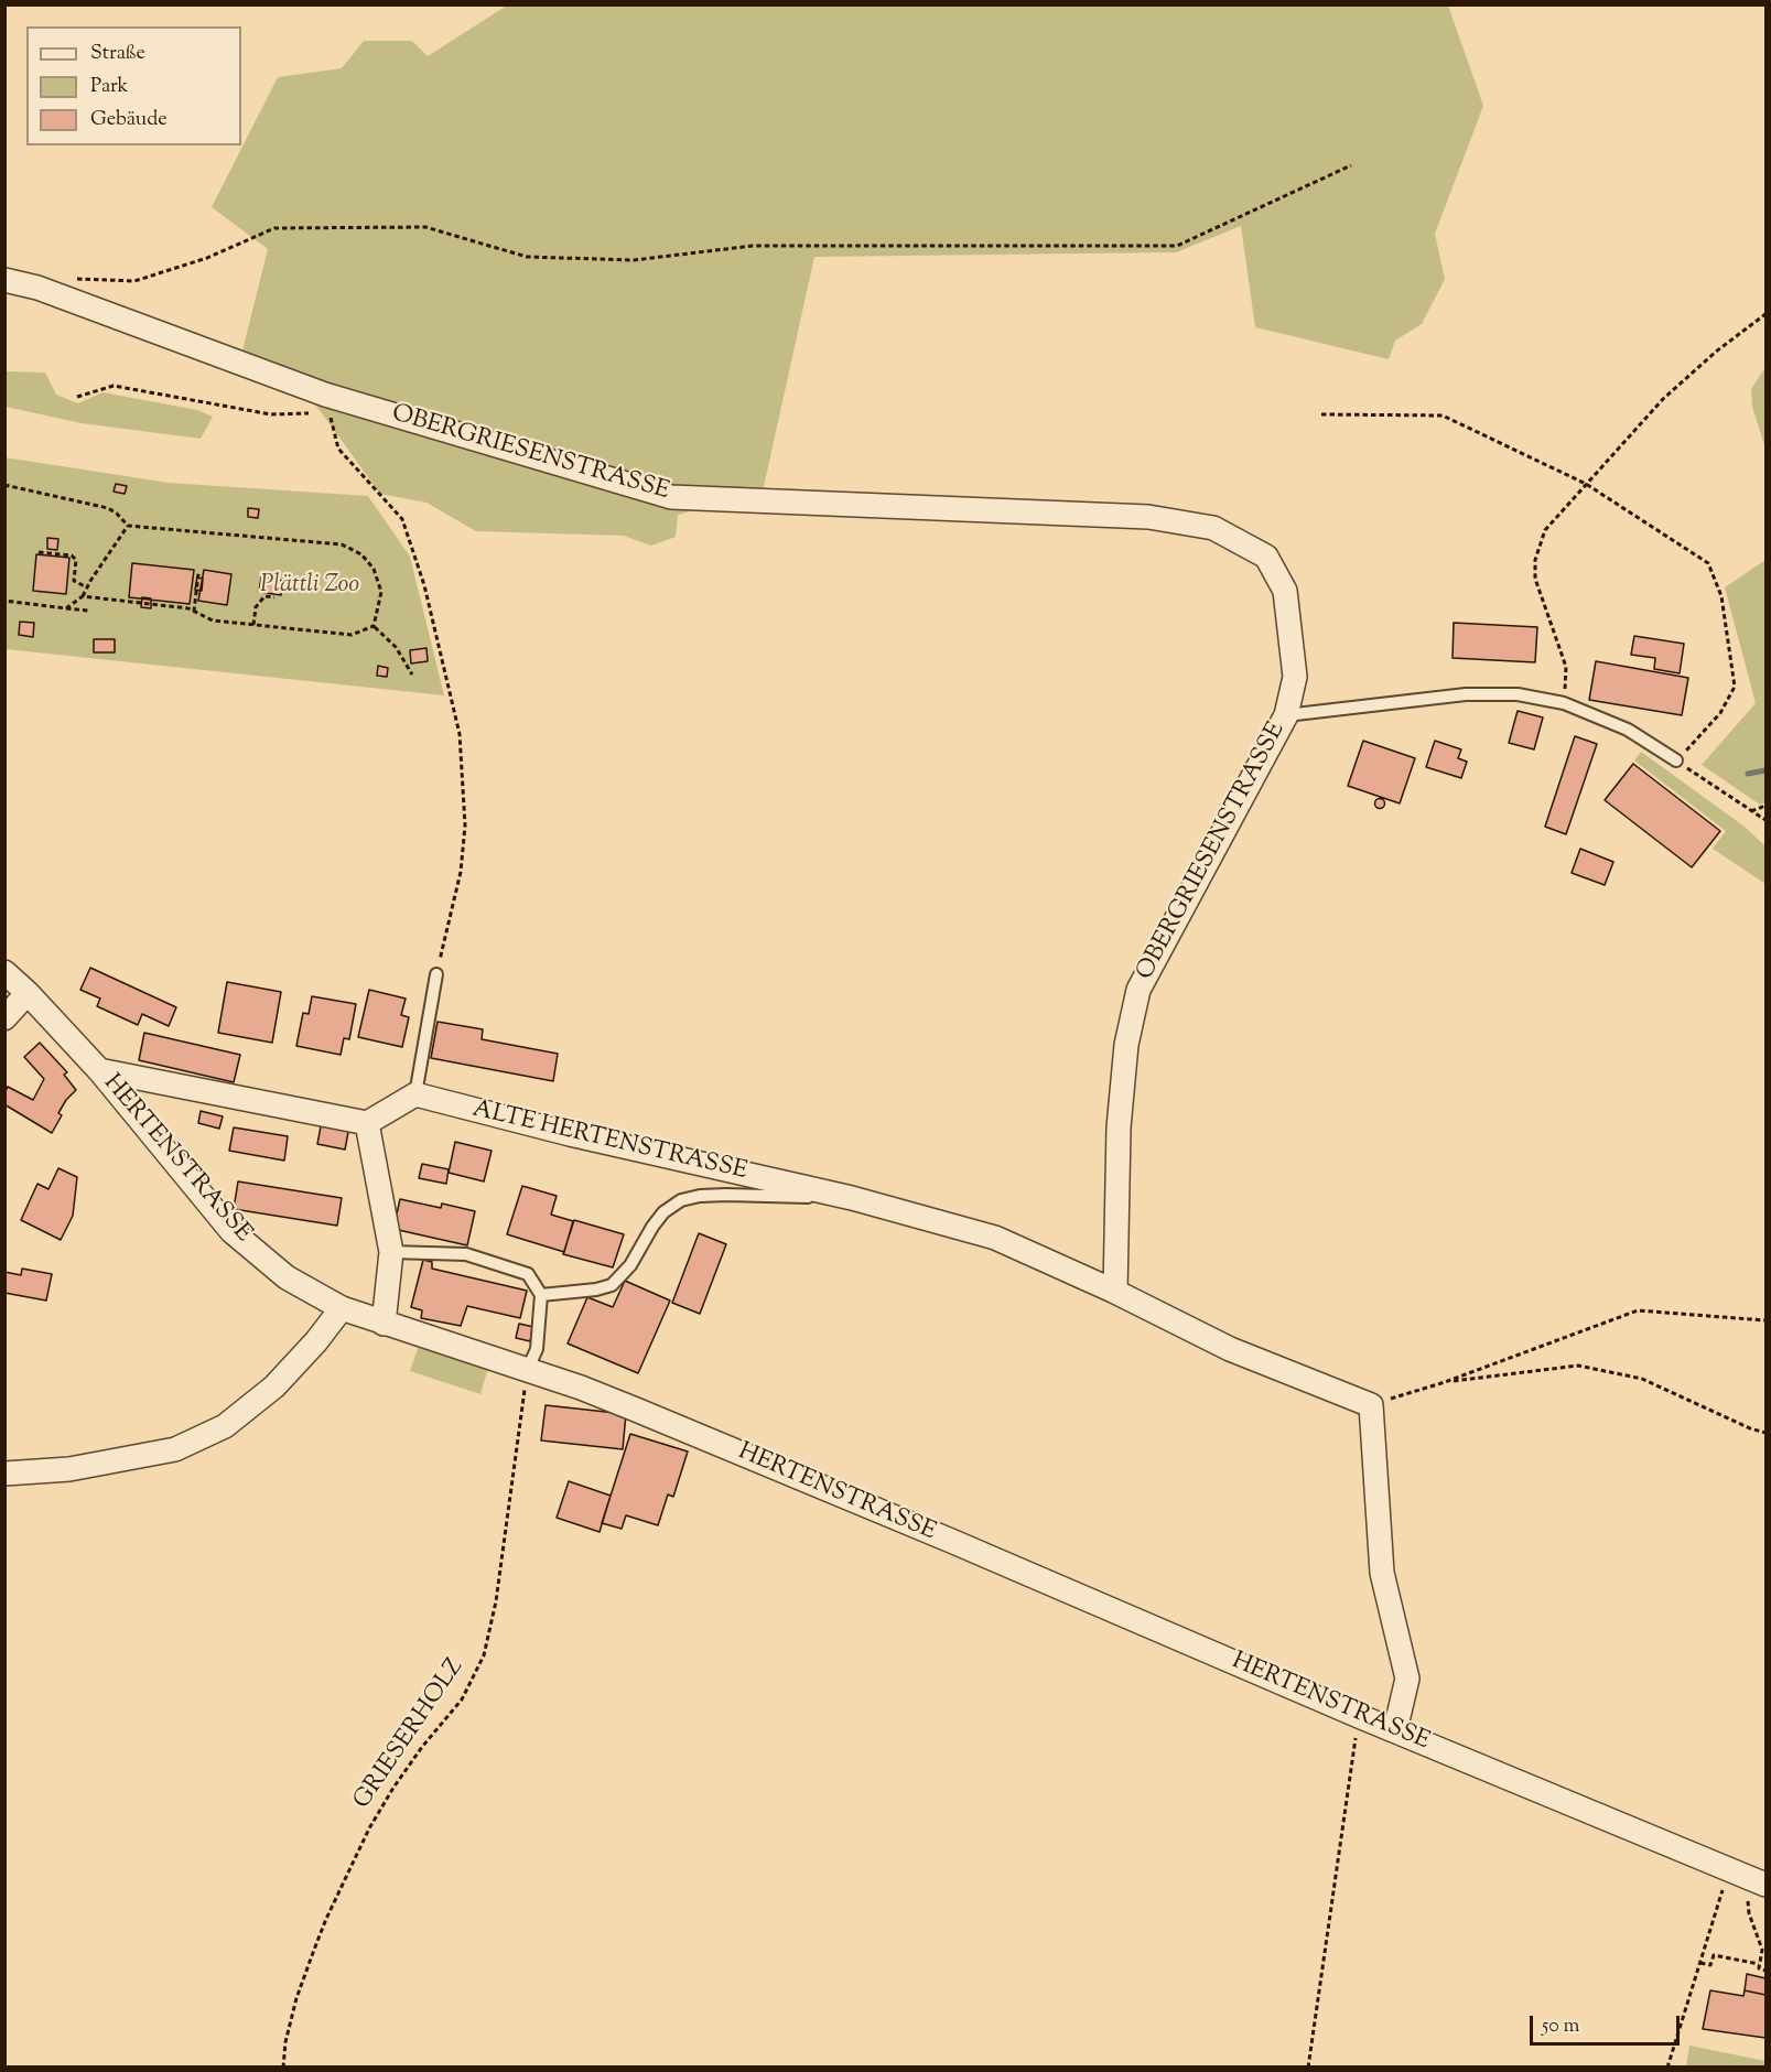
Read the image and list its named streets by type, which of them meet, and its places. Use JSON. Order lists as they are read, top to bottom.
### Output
{
  "streets": {
    "street": ["OBERGRIESENSTRASSE", "ALTE HERTENSTRASSE", "HERTENSTRASSE"],
    "path": ["GRIESERHOLZ"]
  },
  "crossings": [
    ["OBERGRIESENSTRASSE", "ALTE HERTENSTRASSE"],
    ["HERTENSTRASSE", "GRIESERHOLZ"]
  ],
  "parks": ["Plättli Zoo"],
  "legend": ["Straße", "Park", "Gebäude"],
  "scale_bar": "50 m"
}
